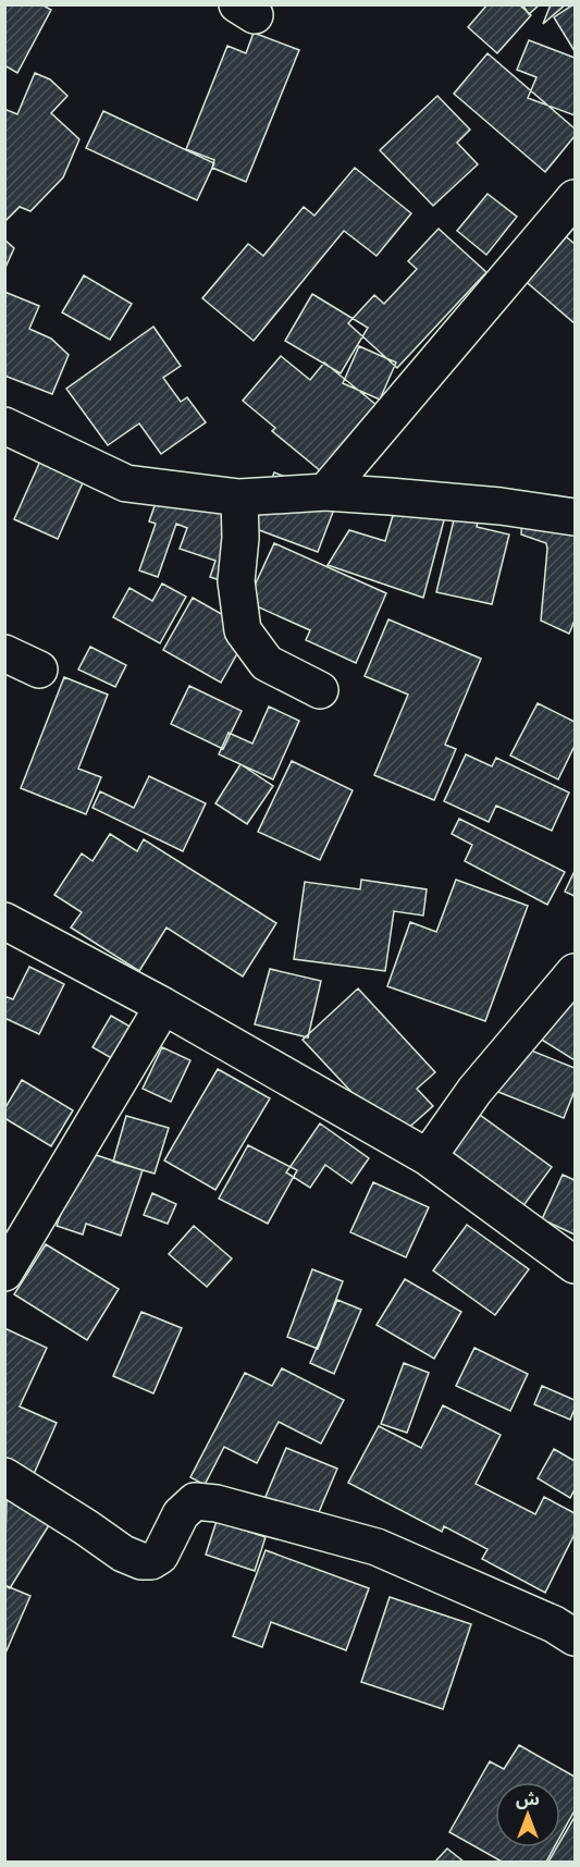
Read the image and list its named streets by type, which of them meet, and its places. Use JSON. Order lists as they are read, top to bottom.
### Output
{
  "north": "top"
}
